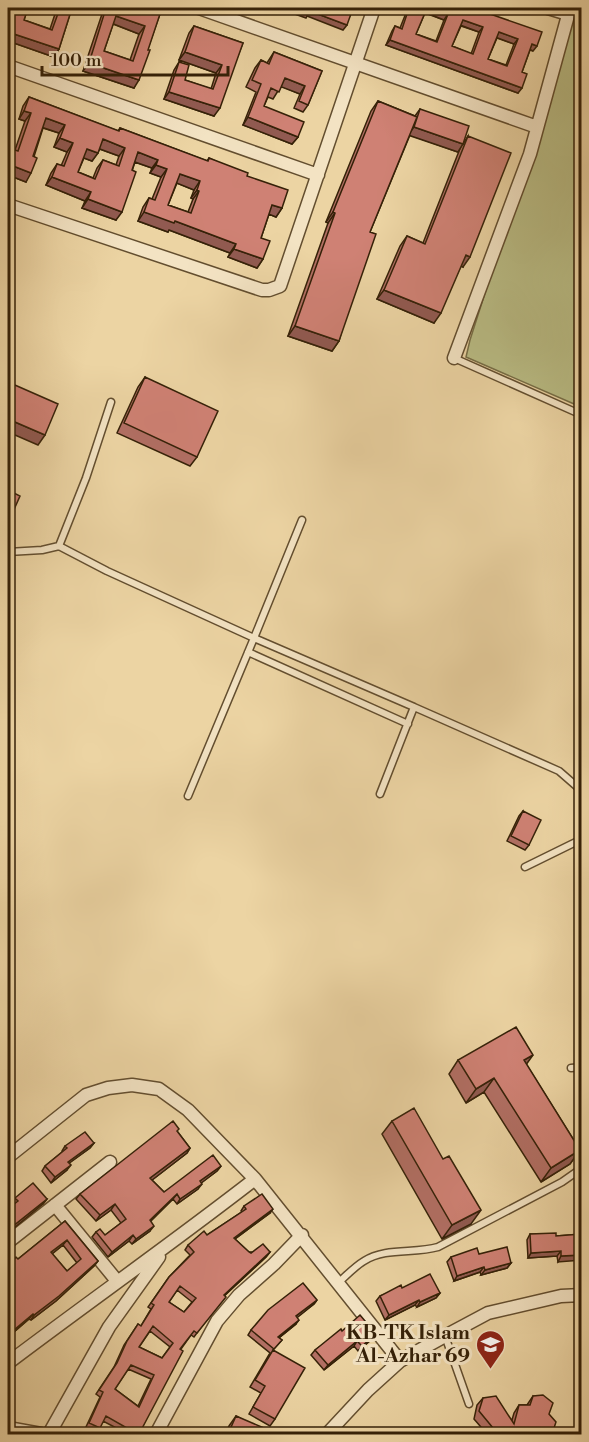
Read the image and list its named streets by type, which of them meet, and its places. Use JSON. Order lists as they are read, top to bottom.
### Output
{
  "places": {
    "school or university": ["KB-TK Islam Al-Azhar 69"]
  },
  "scale_bar": "100 m"
}
